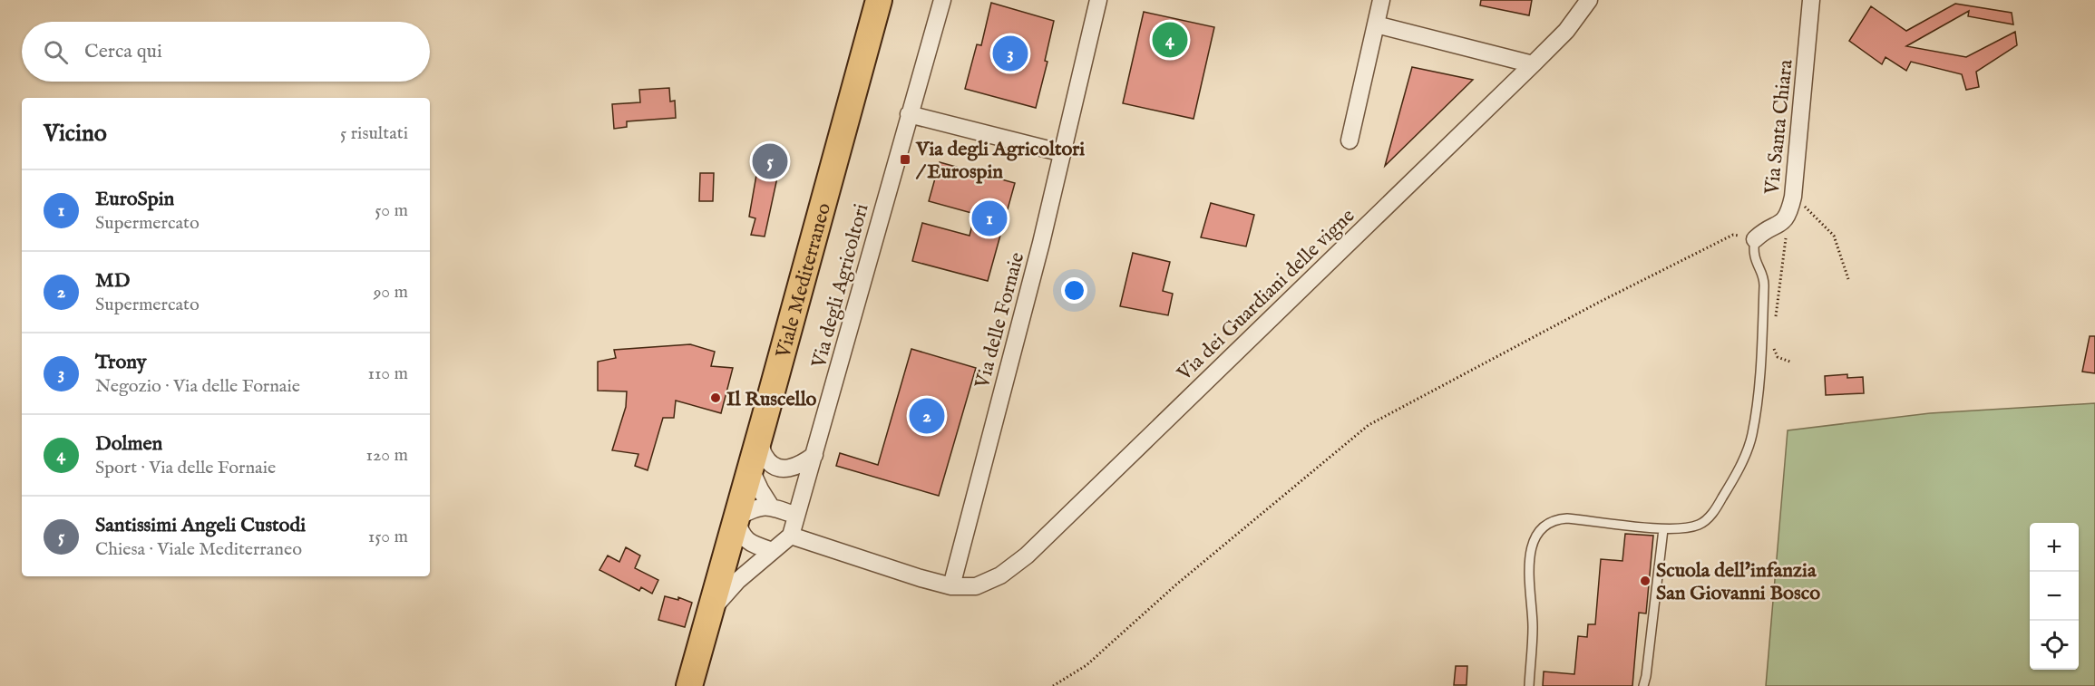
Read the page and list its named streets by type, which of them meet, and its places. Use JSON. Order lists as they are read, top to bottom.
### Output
{
  "streets": {
    "main road": ["Viale Mediterraneo"],
    "street": [
      "Via Santa Chiara",
      "Via degli Agricoltori",
      "Via dei Guardiani delle vigne",
      "Via delle Fornaie"
    ]
  },
  "crossings": [
    ["Viale Mediterraneo", "Via degli Agricoltori"],
    ["Viale Mediterraneo", "Via dei Guardiani delle vigne"],
    ["Via degli Agricoltori", "Via dei Guardiani delle vigne"],
    ["Via dei Guardiani delle vigne", "Via delle Fornaie"]
  ],
  "places": {
    "transit": ["Via degli Agricoltori / Eurospin"],
    "other": ["Il Ruscello", "Scuola dell'infanzia San Giovanni Bosco"]
  },
  "page": {
    "pins": [
      "4",
      "3",
      "5",
      "1",
      "2"
    ],
    "search": "Cerca qui",
    "heading": ["Vicino", "5 risultati"],
    "list": [
      {
        "mark": "1",
        "name": "EuroSpin",
        "note": "Supermercato",
        "value": "50 m"
      },
      {
        "mark": "2",
        "name": "MD",
        "note": "Supermercato",
        "value": "90 m"
      },
      {
        "mark": "3",
        "name": "Trony",
        "note": "Negozio · Via delle Fornaie",
        "value": "110 m"
      },
      {
        "mark": "4",
        "name": "Dolmen",
        "note": "Sport · Via delle Fornaie",
        "value": "120 m"
      },
      {
        "mark": "5",
        "name": "Santissimi Angeli Custodi",
        "note": "Chiesa · Viale Mediterraneo",
        "value": "150 m"
      }
    ],
    "map_buttons": ["+", "−"]
  }
}
